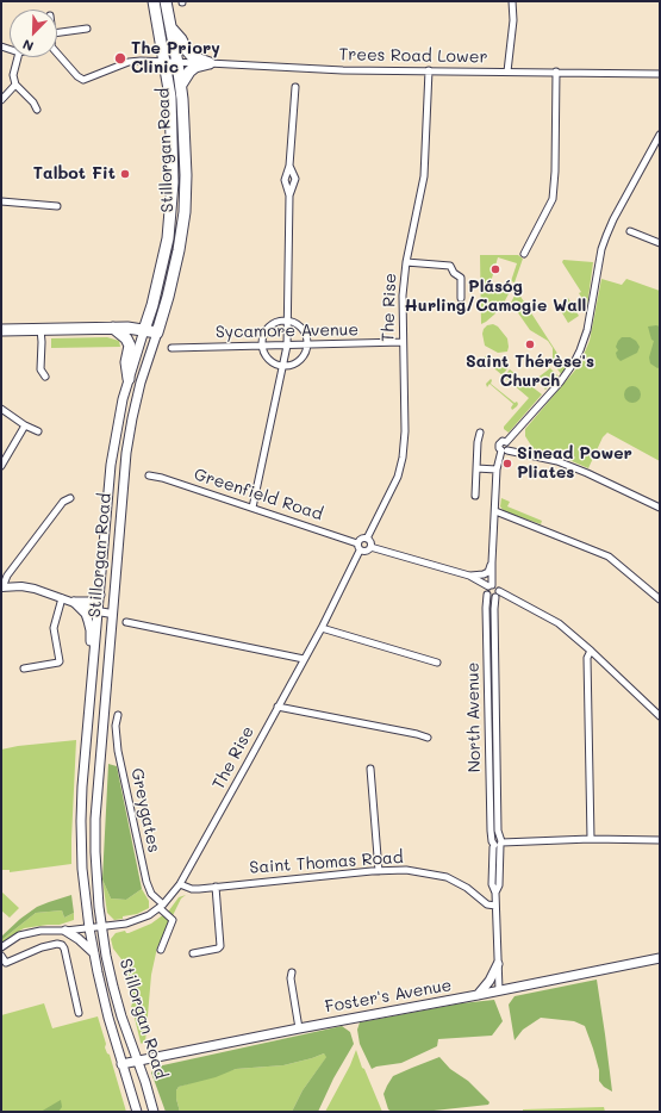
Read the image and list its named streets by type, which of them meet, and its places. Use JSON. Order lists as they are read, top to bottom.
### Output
{
  "streets": {
    "highway": ["Stillorgan Road"],
    "main road": ["Foster's Avenue"],
    "street": [
      "Trees Road Lower",
      "The Rise",
      "Sycamore Avenue",
      "Greenfield Road",
      "North Avenue",
      "Greygates",
      "Saint Thomas Road"
    ]
  },
  "crossings": [
    ["Trees Road Lower", "Stillorgan Road"],
    ["Trees Road Lower", "The Rise"],
    ["Stillorgan Road", "The Rise"],
    ["Stillorgan Road", "Foster's Avenue"],
    ["The Rise", "Sycamore Avenue"],
    ["The Rise", "Greenfield Road"],
    ["The Rise", "Greygates"],
    ["The Rise", "Saint Thomas Road"],
    ["North Avenue", "Saint Thomas Road"],
    ["North Avenue", "Foster's Avenue"]
  ],
  "places": [
    "The Priory Clinic",
    "Talbot Fit",
    "Plásóg Hurling/Camogie Wall",
    "Saint Thérèse's Church",
    "Sinead Power Pliates"
  ],
  "north": "bottom left"
}
